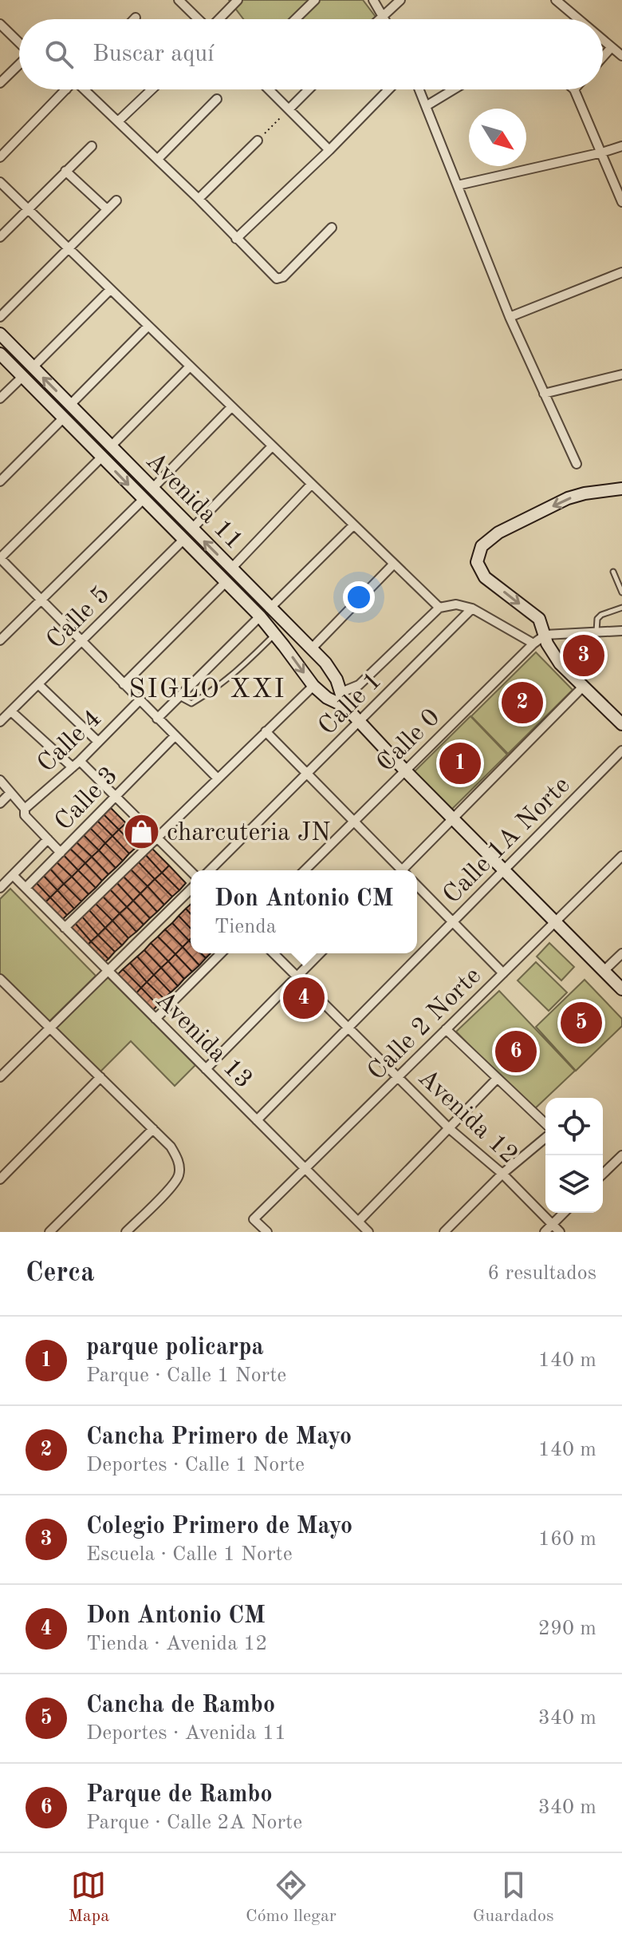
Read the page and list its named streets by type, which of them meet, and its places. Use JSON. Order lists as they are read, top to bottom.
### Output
{
  "streets": {
    "street": [
      "Avenida 11",
      "Calle 5",
      "Calle 1",
      "Calle 0",
      "Calle 4",
      "Calle 3",
      "Calle 1A Norte",
      "Calle 2 Norte",
      "Avenida 13",
      "Avenida 12"
    ]
  },
  "crossings": [
    ["Avenida 11", "Calle 5"],
    ["Avenida 11", "Calle 1"],
    ["Avenida 11", "Calle 0"],
    ["Avenida 11", "Calle 1A Norte"],
    ["Avenida 11", "Calle 2 Norte"],
    ["Calle 3", "Avenida 13"],
    ["Calle 1A Norte", "Avenida 13"],
    ["Calle 1A Norte", "Avenida 12"],
    ["Calle 2 Norte", "Avenida 13"],
    ["Calle 2 Norte", "Avenida 12"]
  ],
  "districts": ["SIGLO XXI"],
  "places": {
    "shop": ["charcuteria JN"]
  },
  "north": "bottom right",
  "page": {
    "search": "Buscar aquí",
    "pins": [
      "3",
      "2",
      "1",
      "4",
      "5",
      "6"
    ],
    "popup": ["Don Antonio CM", "Tienda"],
    "heading": ["Cerca", "6 resultados"],
    "list": [
      {
        "mark": "1",
        "name": "parque policarpa",
        "note": "Parque · Calle 1 Norte",
        "value": "140 m"
      },
      {
        "mark": "2",
        "name": "Cancha Primero de Mayo",
        "note": "Deportes · Calle 1 Norte",
        "value": "140 m"
      },
      {
        "mark": "3",
        "name": "Colegio Primero de Mayo",
        "note": "Escuela · Calle 1 Norte",
        "value": "160 m"
      },
      {
        "mark": "4",
        "name": "Don Antonio CM",
        "note": "Tienda · Avenida 12",
        "value": "290 m"
      },
      {
        "mark": "5",
        "name": "Cancha de Rambo",
        "note": "Deportes · Avenida 11",
        "value": "340 m"
      },
      {
        "mark": "6",
        "name": "Parque de Rambo",
        "note": "Parque · Calle 2A Norte",
        "value": "340 m"
      }
    ],
    "nav": ["Mapa", "Cómo llegar", "Guardados"]
  }
}
